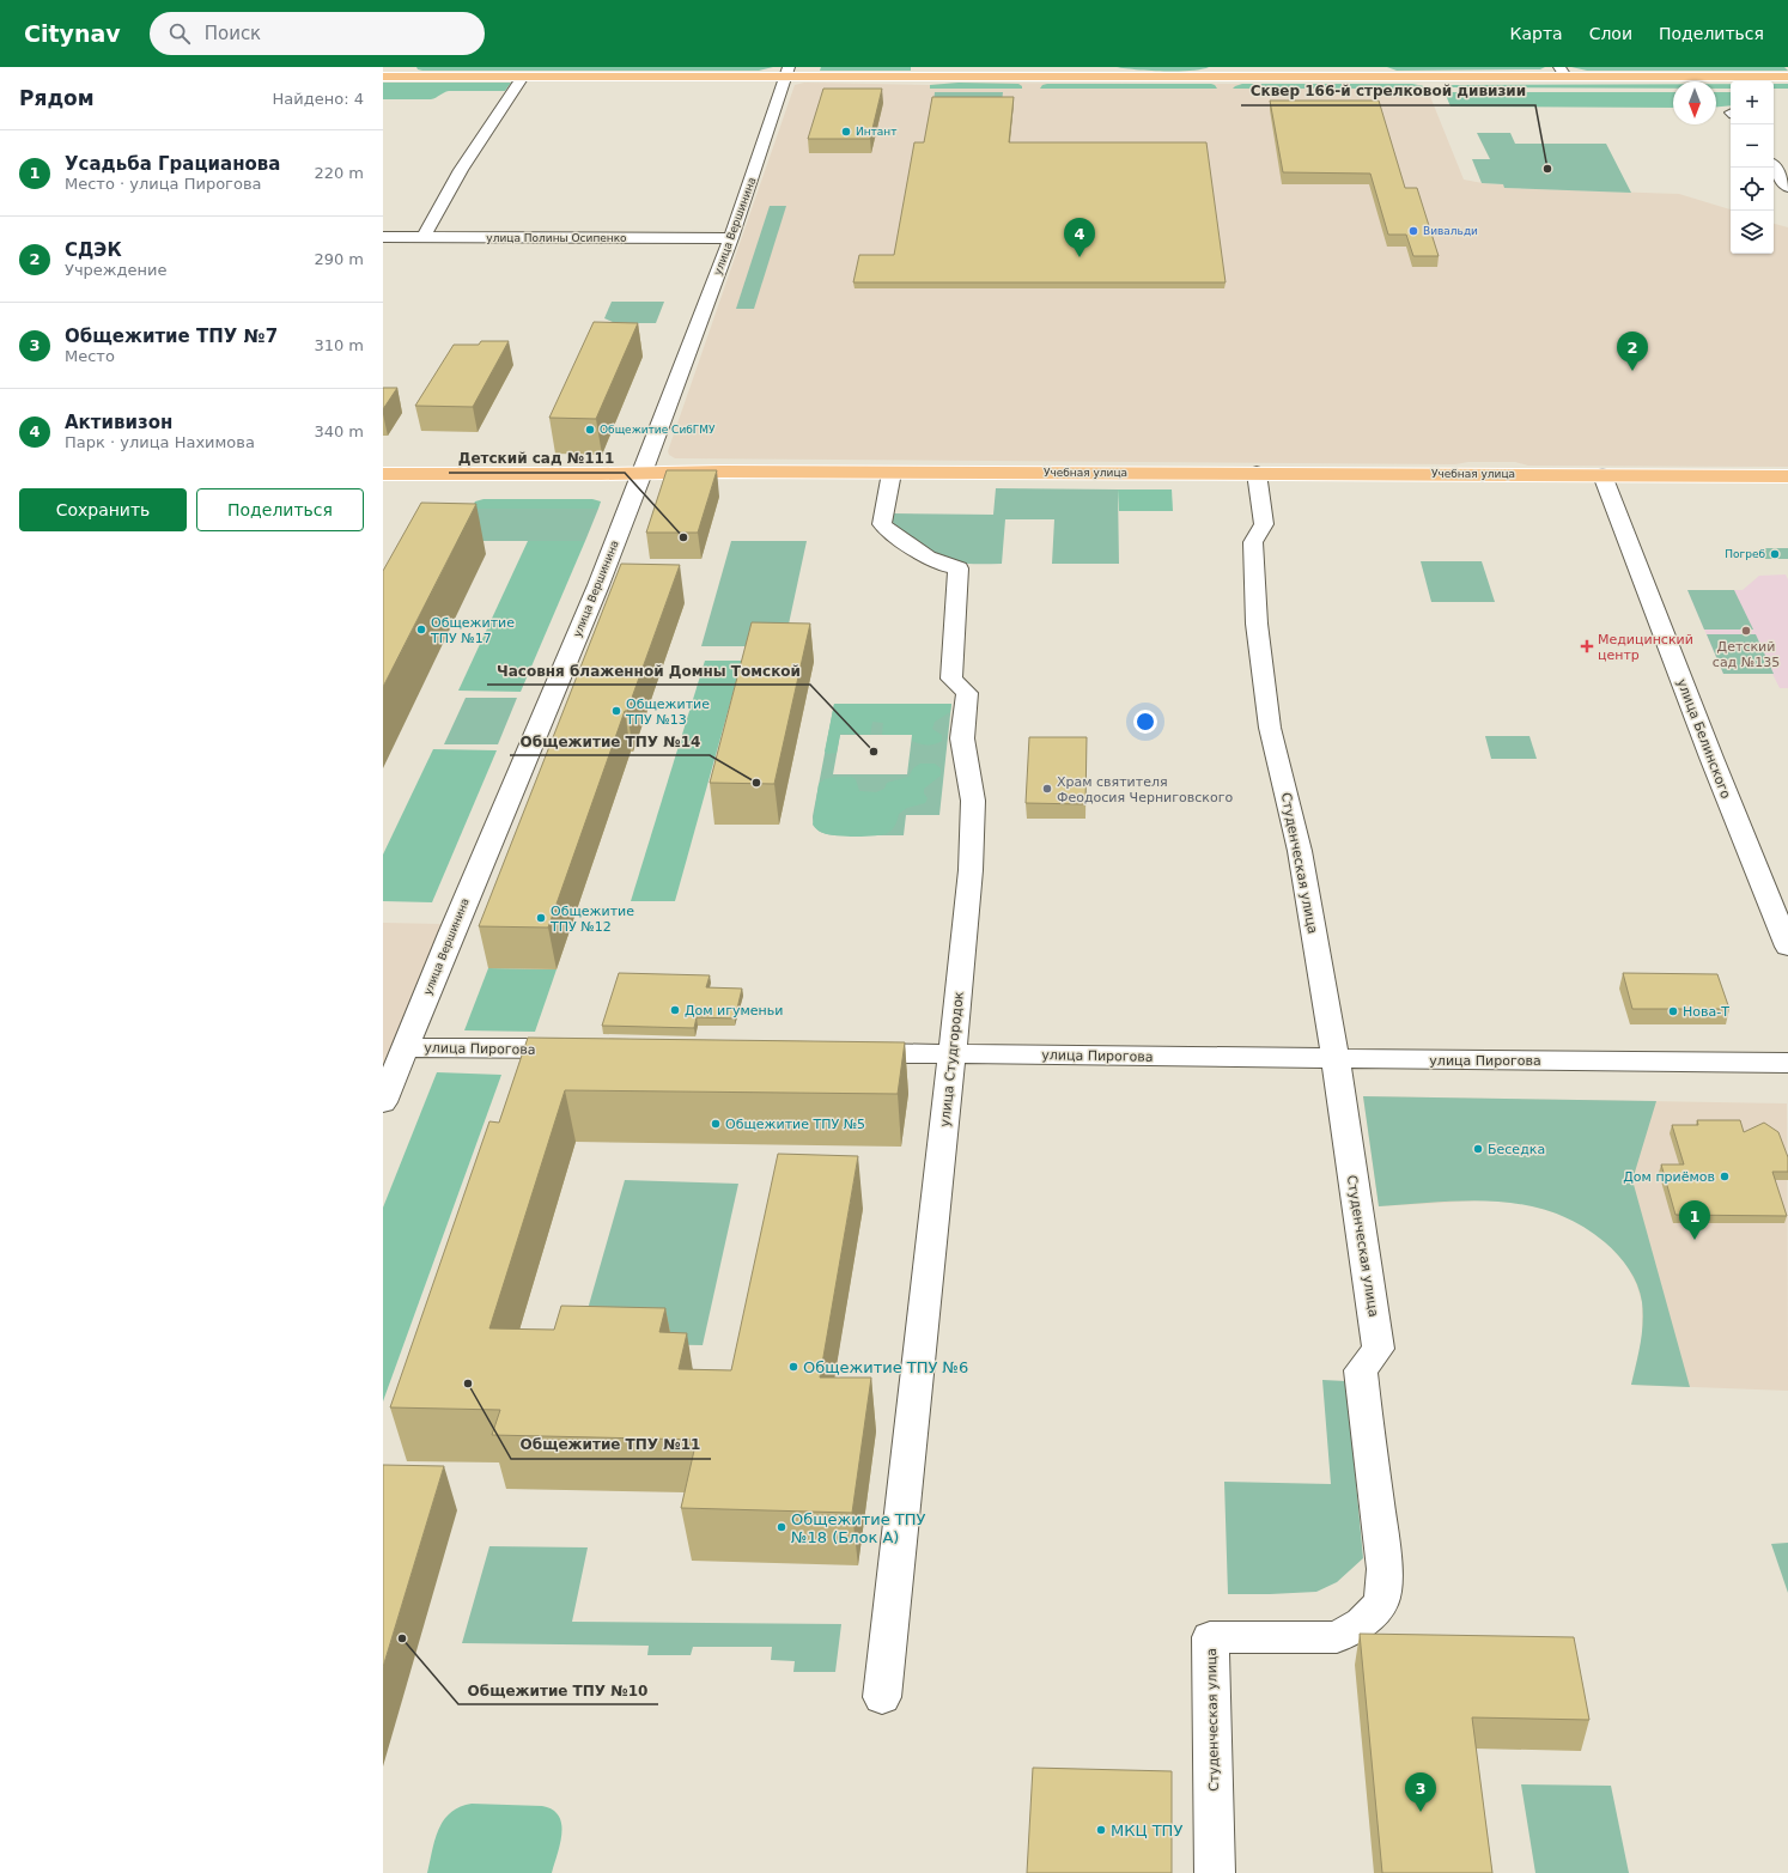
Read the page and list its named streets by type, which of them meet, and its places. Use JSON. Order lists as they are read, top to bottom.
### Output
{
  "streets": {
    "main road": ["Учебная улица"],
    "street": [
      "улица Вершинина",
      "улица Полины Осипенко",
      "улица Белинского",
      "Студенческая улица",
      "улица Пирогова",
      "улица Студгородок"
    ]
  },
  "crossings": [
    ["улица Вершинина", "улица Полины Осипенко"],
    ["улица Вершинина", "Учебная улица"],
    ["улица Вершинина", "улица Пирогова"],
    ["Учебная улица", "улица Белинского"],
    ["Учебная улица", "Студенческая улица"],
    ["Учебная улица", "улица Студгородок"],
    ["Студенческая улица", "улица Пирогова"],
    ["улица Пирогова", "улица Студгородок"]
  ],
  "places": {
    "other": [
      "Интант",
      "Сквер 166-й стрелковой дивизии",
      "Вивальди",
      "Общежитие СибГМУ",
      "Детский сад №111",
      "Погреб",
      "Общежитие ТПУ №17",
      "Детский сад №135",
      "Общежитие ТПУ №13",
      "Часовня блаженной Домны Томской",
      "Общежитие ТПУ №14",
      "Храм святителя Феодосия Черниговского",
      "Общежитие ТПУ №12",
      "Дом игуменьи",
      "Нова-Т",
      "Общежитие ТПУ №5",
      "Беседка",
      "Дом приёмов",
      "Общежитие ТПУ №6",
      "Общежитие ТПУ №11",
      "Общежитие ТПУ №18 (Блок А)",
      "Общежитие ТПУ №10",
      "МКЦ ТПУ"
    ],
    "health": ["Медицинский центр"]
  },
  "north": "bottom",
  "page": {
    "header": "Citynav",
    "search": "Поиск",
    "nav": ["Карта", "Слои", "Поделиться"],
    "heading": ["Рядом", "Найдено: 4"],
    "map_buttons": ["+", "−"],
    "list": [
      {
        "mark": "1",
        "name": "Усадьба Грацианова",
        "note": "Место · улица Пирогова",
        "value": "220 m"
      },
      {
        "mark": "2",
        "name": "СДЭК",
        "note": "Учреждение",
        "value": "290 m"
      },
      {
        "mark": "3",
        "name": "Общежитие ТПУ №7",
        "note": "Место",
        "value": "310 m"
      },
      {
        "mark": "4",
        "name": "Активизон",
        "note": "Парк · улица Нахимова",
        "value": "340 m"
      }
    ],
    "pins": [
      "4",
      "2",
      "1",
      "3"
    ],
    "buttons": ["Сохранить", "Поделиться"]
  }
}
